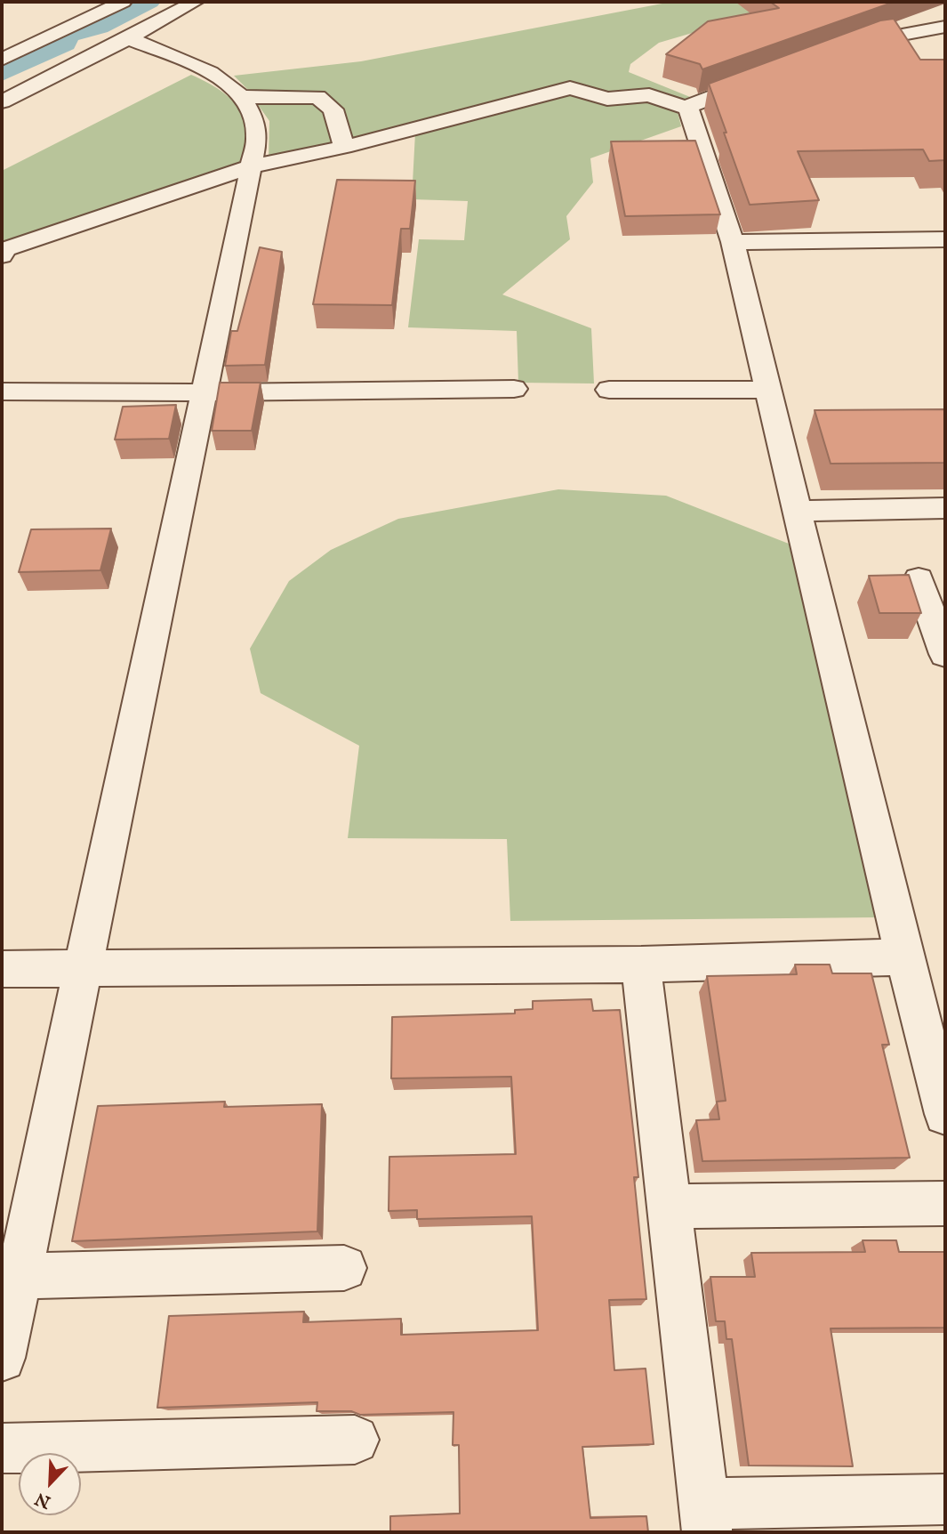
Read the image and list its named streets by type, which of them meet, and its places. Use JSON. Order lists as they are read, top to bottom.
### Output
{
  "north": "bottom left"
}
